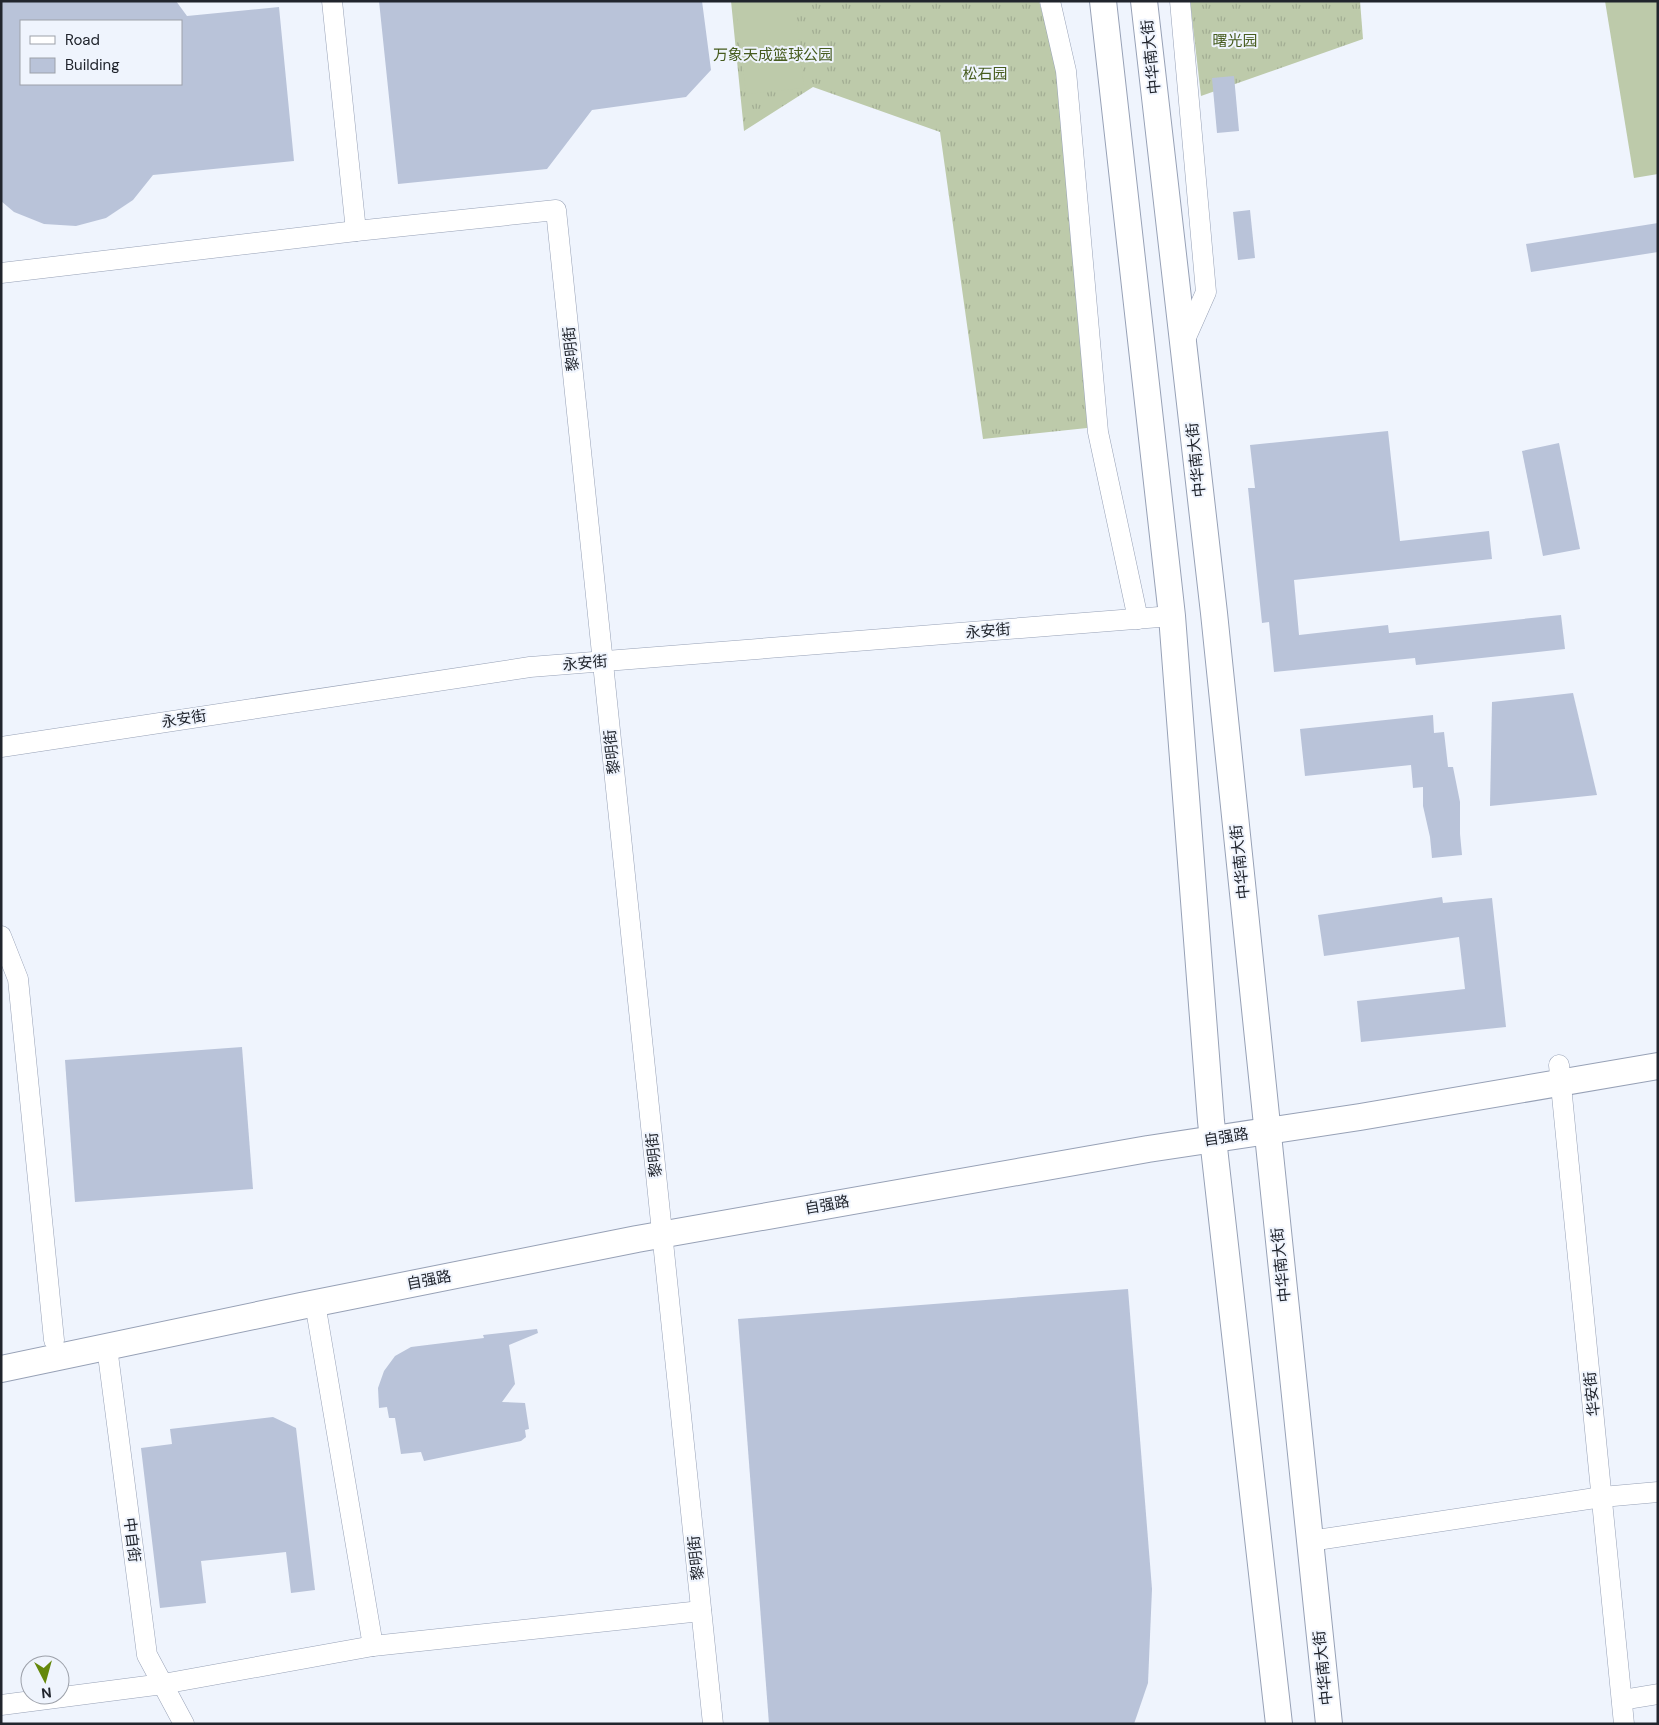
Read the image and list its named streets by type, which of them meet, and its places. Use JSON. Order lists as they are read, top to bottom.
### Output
{
  "streets": {
    "main road": ["中华南大街", "自强路"],
    "street": [
      "黎明街",
      "永安街",
      "华安街",
      "中自街"
    ]
  },
  "crossings": [
    ["中华南大街", "自强路"],
    ["黎明街", "永安街"],
    ["黎明街", "自强路"],
    ["自强路", "华安街"],
    ["自强路", "中自街"]
  ],
  "parks": ["曙光园", "万象天成篮球公园", "松石园"],
  "legend": ["Road", "Building"],
  "north": "bottom"
}
